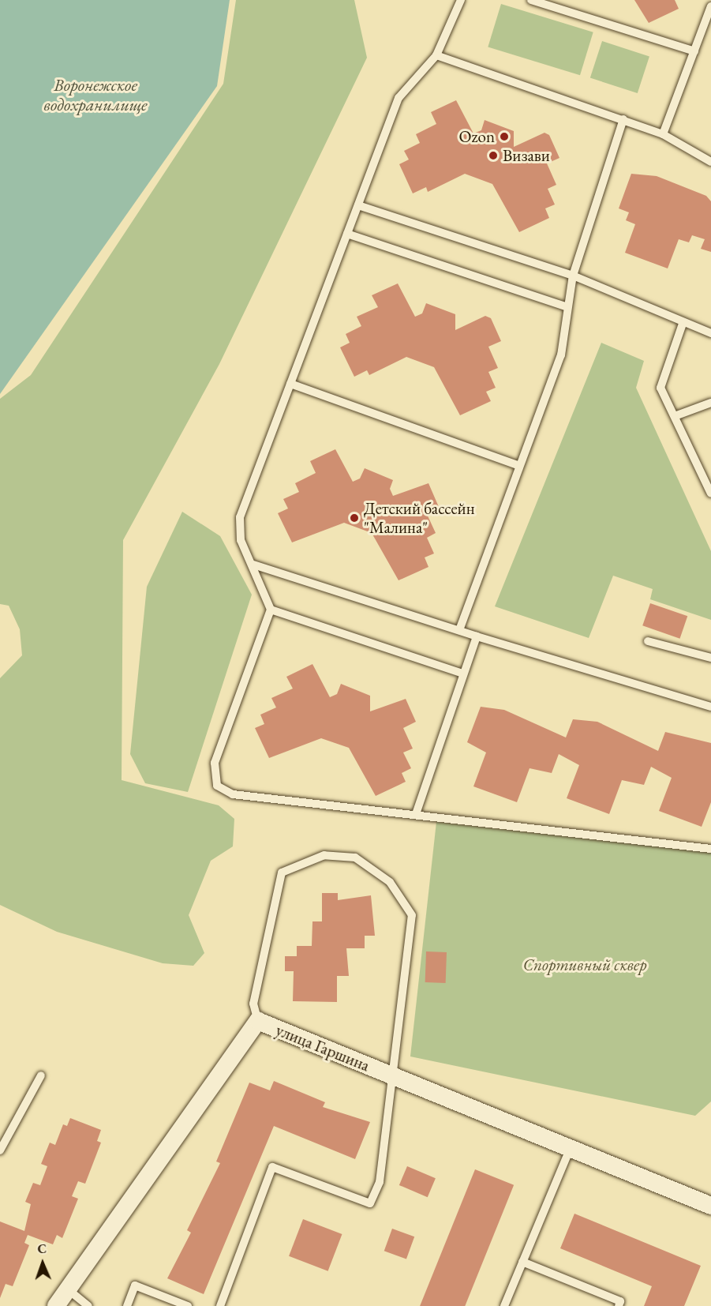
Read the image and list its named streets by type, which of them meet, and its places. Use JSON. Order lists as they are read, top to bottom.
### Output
{
  "streets": {
    "street": ["улица Гаршина"]
  },
  "water": ["Воронежское водохранилище"],
  "parks": ["Спортивный сквер"],
  "places": ["Ozon", "Визави", "Детский бассейн \"Малина\""],
  "north": "top"
}
